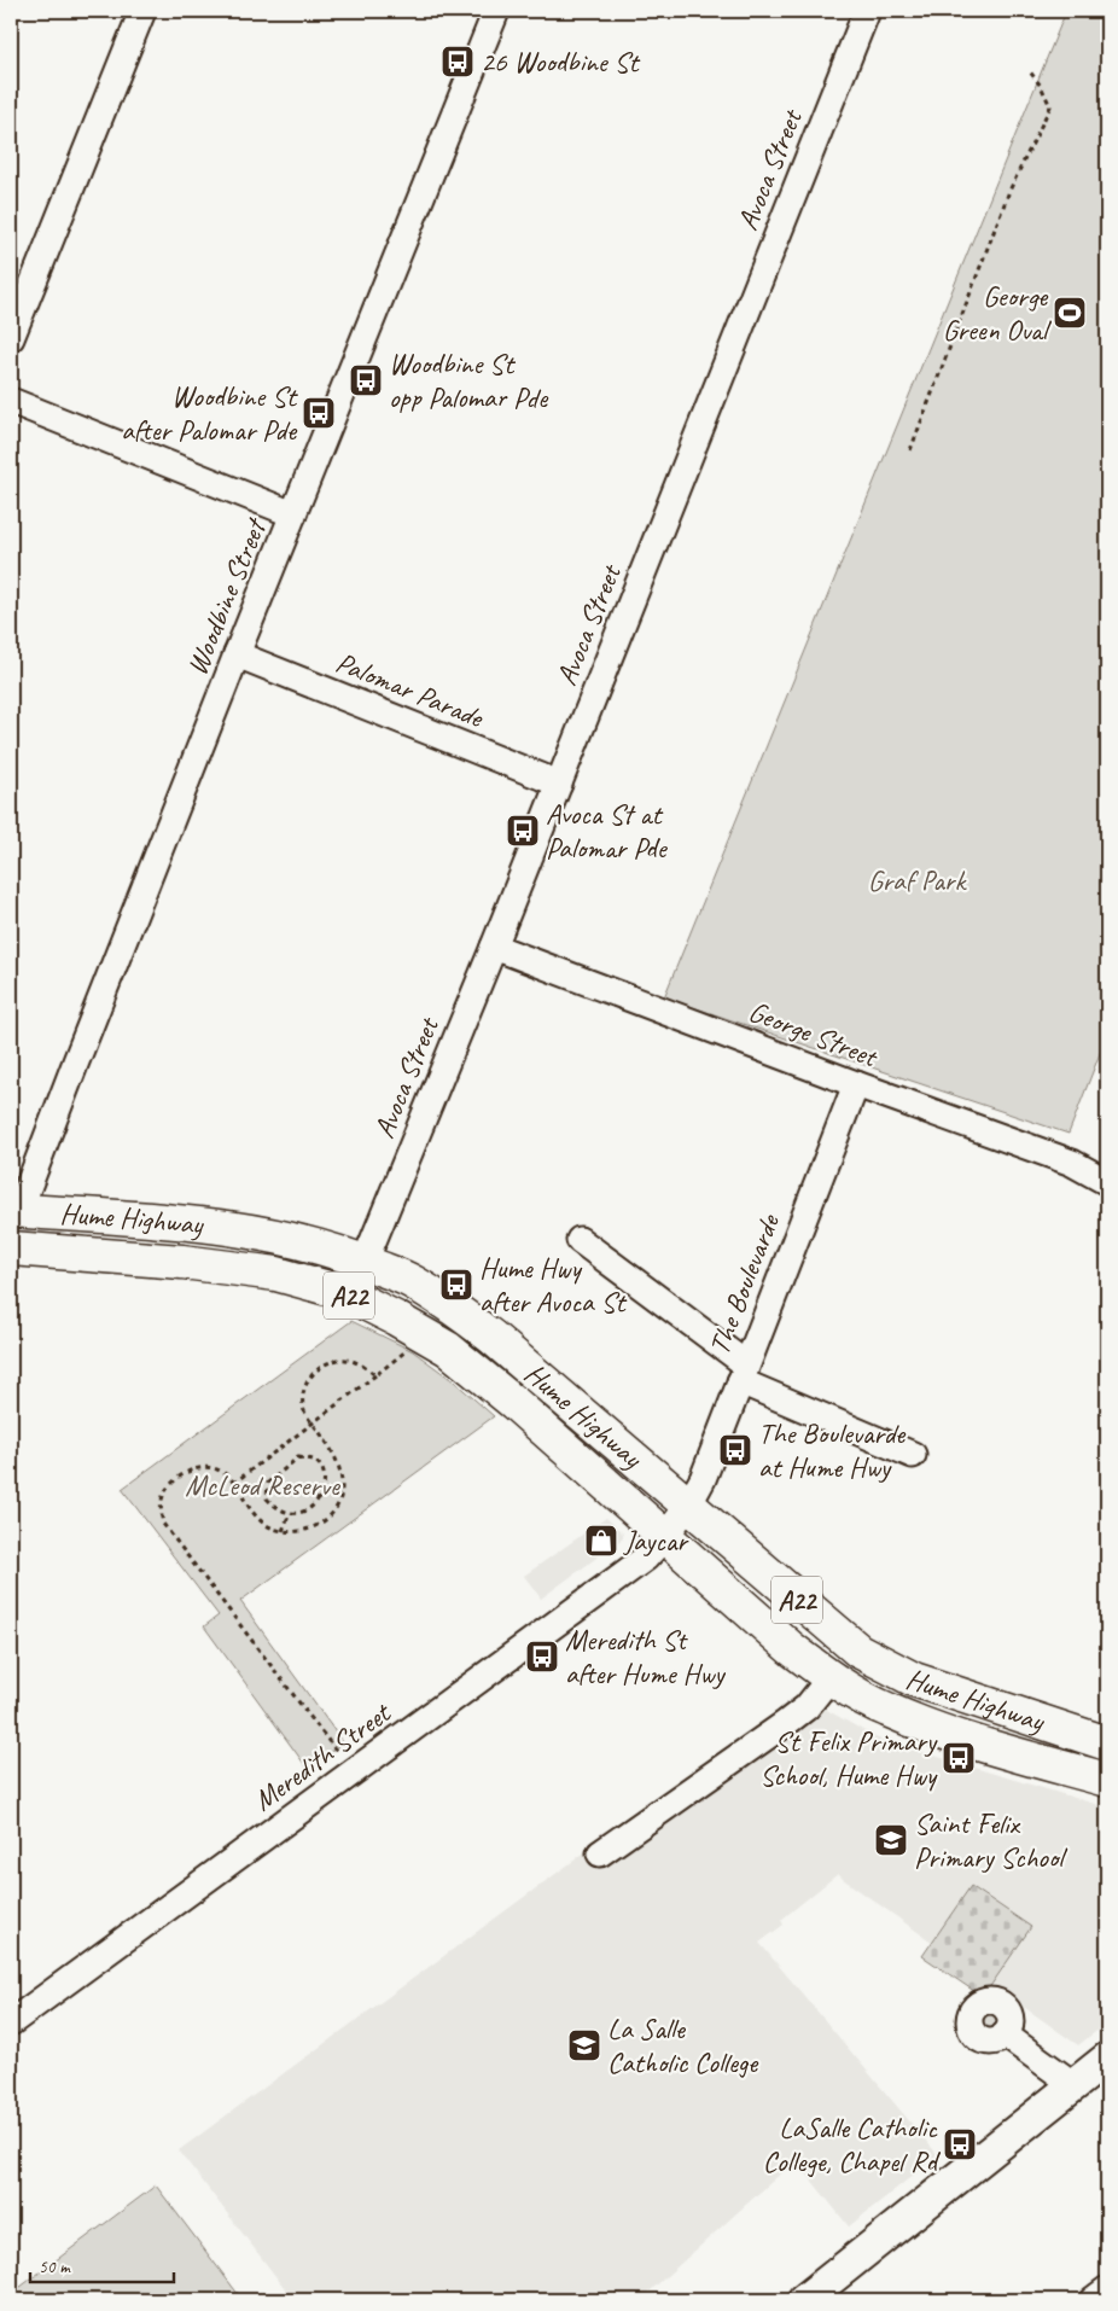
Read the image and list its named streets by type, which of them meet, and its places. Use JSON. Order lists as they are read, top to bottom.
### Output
{
  "streets": {
    "highway": ["Hume Highway", "A22"],
    "street": [
      "Avoca Street",
      "Woodbine Street",
      "Palomar Parade",
      "George Street",
      "The Boulevarde",
      "Meredith Street"
    ]
  },
  "crossings": [
    ["Avoca Street", "Palomar Parade"],
    ["Avoca Street", "George Street"],
    ["Avoca Street", "Hume Highway"],
    ["Woodbine Street", "Palomar Parade"],
    ["Woodbine Street", "Hume Highway"],
    ["George Street", "The Boulevarde"],
    ["Hume Highway", "The Boulevarde"],
    ["Hume Highway", "Meredith Street"],
    ["The Boulevarde", "Meredith Street"]
  ],
  "parks": ["Graf Park", "McLeod Reserve"],
  "places": {
    "bus stop": [
      "26 Woodbine St",
      "Woodbine St opp Palomar Pde",
      "Woodbine St after Palomar Pde",
      "Avoca St at Palomar Pde",
      "Hume Hwy after Avoca St",
      "The Boulevarde at Hume Hwy",
      "Meredith St after Hume Hwy",
      "St Felix Primary School, Hume Hwy",
      "LaSalle Catholic College, Chapel Rd"
    ],
    "sports": ["George Green Oval"],
    "shop": ["Jaycar"],
    "school or university": ["Saint Felix Primary School", "La Salle Catholic College"]
  },
  "scale_bar": "50 m"
}
